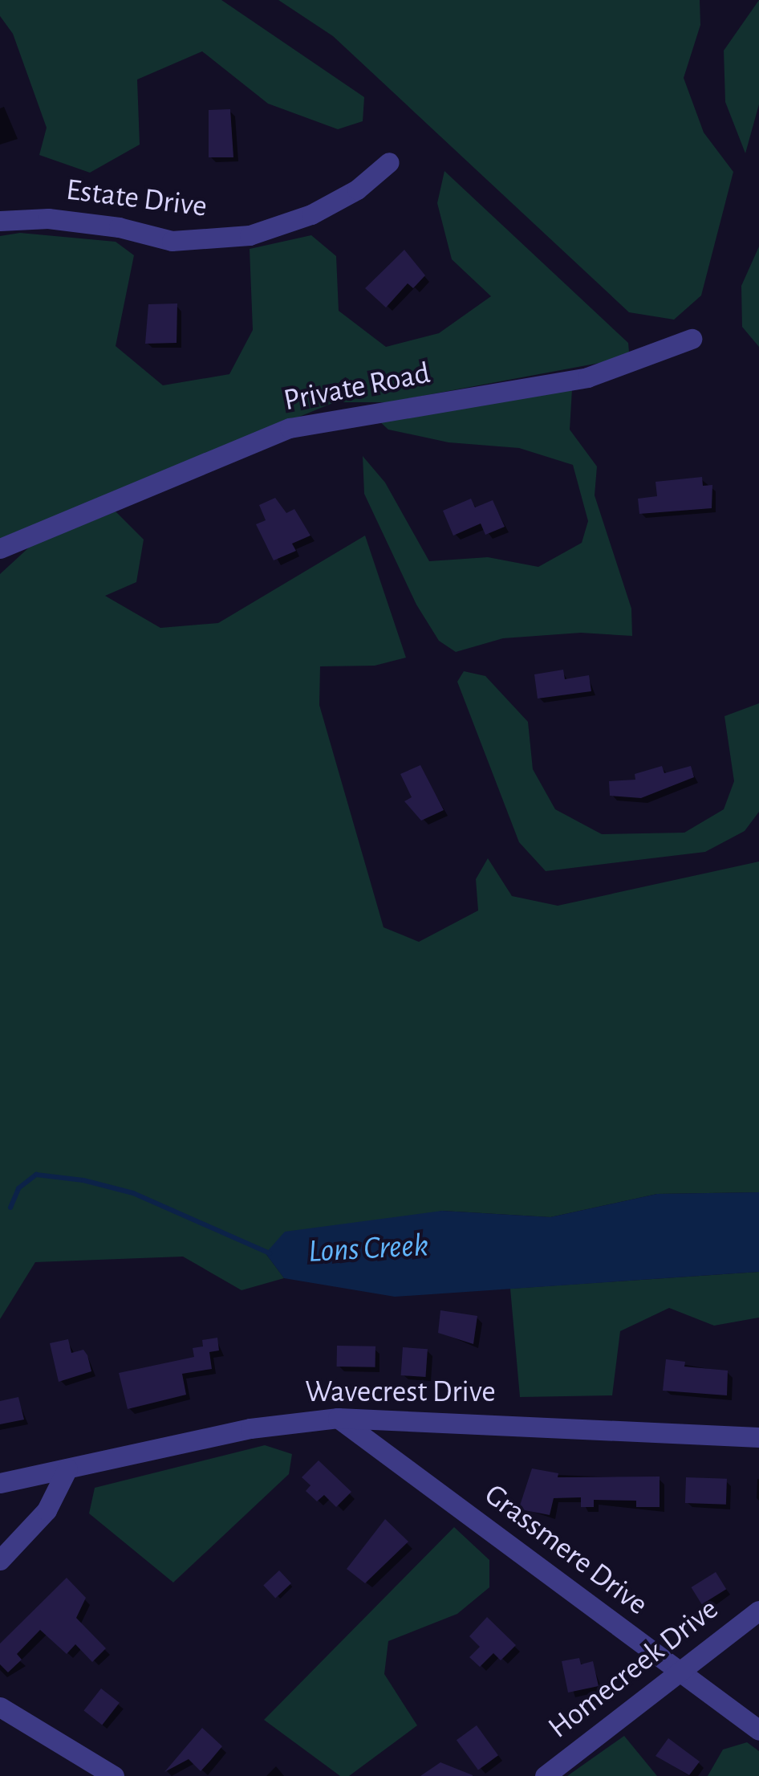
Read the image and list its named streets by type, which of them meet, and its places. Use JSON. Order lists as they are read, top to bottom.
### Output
{
  "streets": {
    "street": [
      "Estate Drive",
      "Private Road",
      "Wavecrest Drive",
      "Grassmere Drive",
      "Homecreek Drive"
    ]
  },
  "crossings": [
    ["Wavecrest Drive", "Grassmere Drive"],
    ["Grassmere Drive", "Homecreek Drive"]
  ],
  "water": ["Lons Creek"]
}
